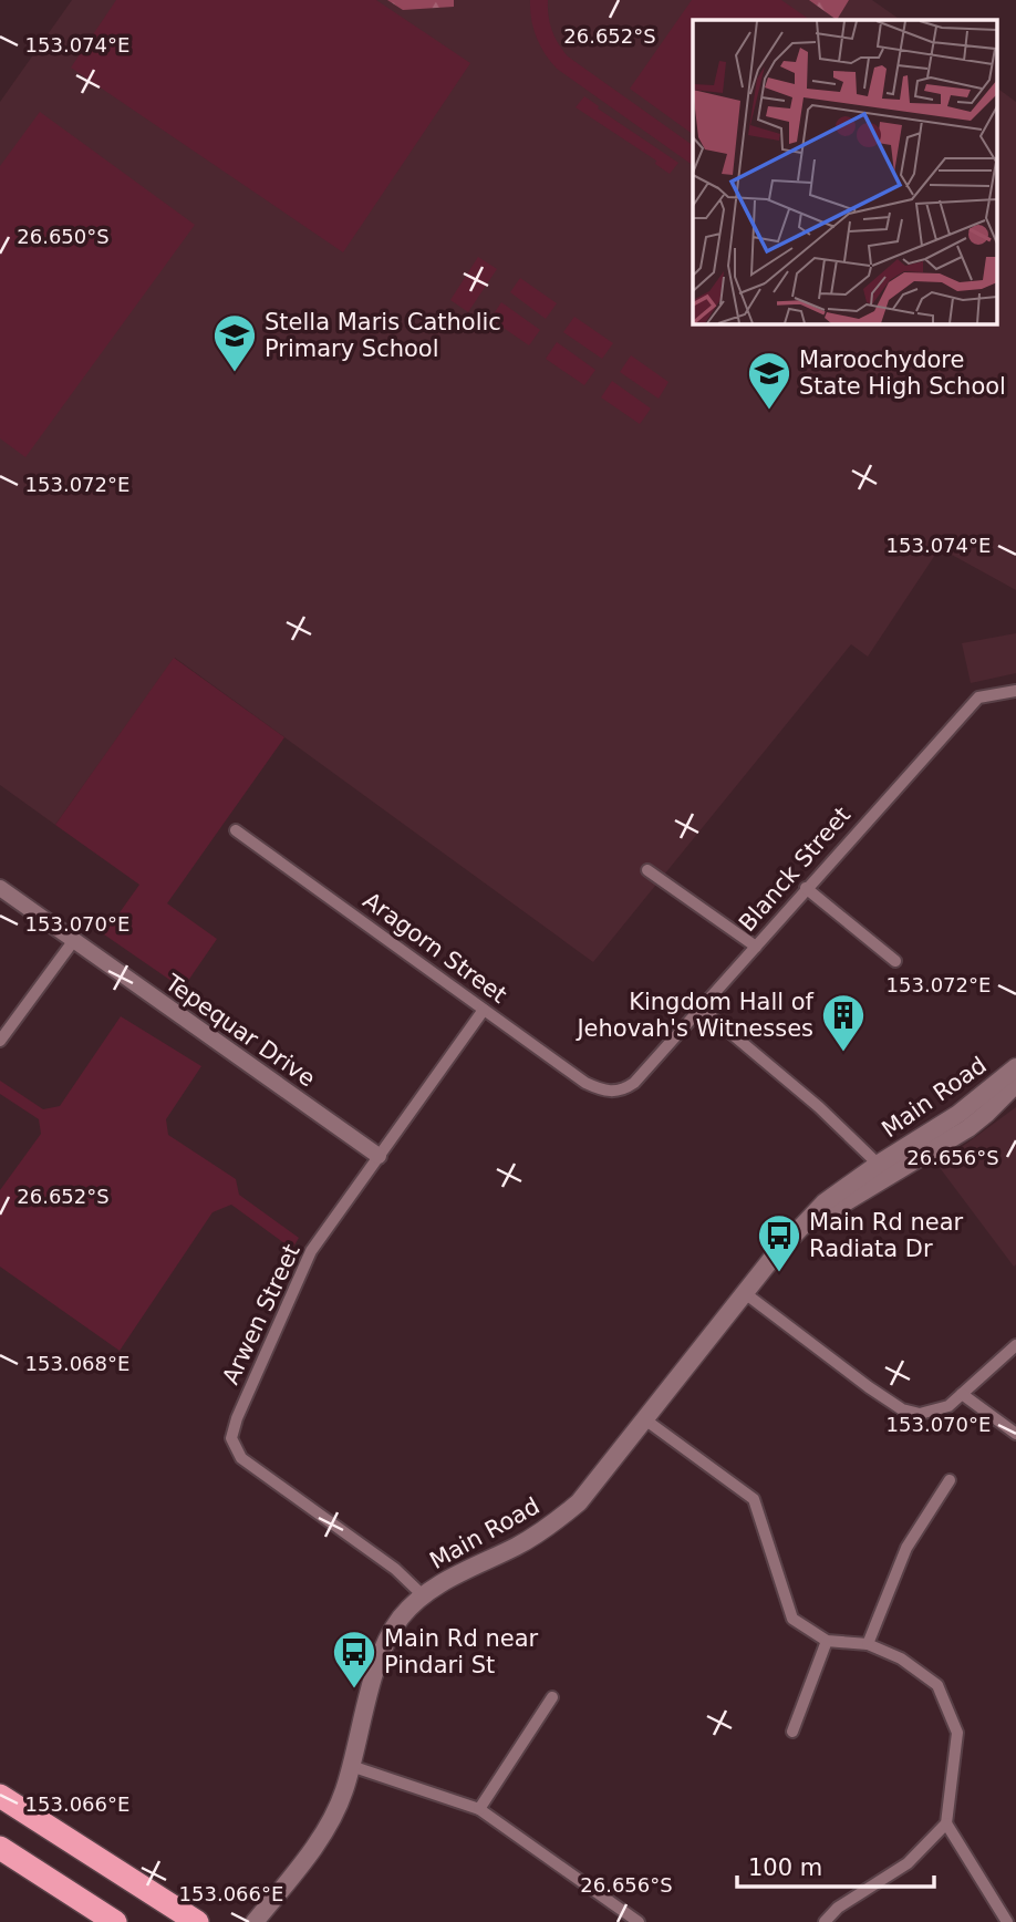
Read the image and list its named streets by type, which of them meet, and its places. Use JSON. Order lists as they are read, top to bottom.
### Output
{
  "streets": {
    "main road": ["Main Road"],
    "street": [
      "Blanck Street",
      "Aragorn Street",
      "Tepequar Drive",
      "Arwen Street"
    ]
  },
  "crossings": [
    ["Blanck Street", "Aragorn Street"],
    ["Aragorn Street", "Arwen Street"],
    ["Tepequar Drive", "Arwen Street"],
    ["Main Road", "Arwen Street"]
  ],
  "places": {
    "school or university": ["Stella Maris Catholic Primary School", "Maroochydore State High School"],
    "building": ["Kingdom Hall of Jehovah's Witnesses"],
    "bus stop": ["Main Rd near Radiata Dr", "Main Rd near Pindari St"]
  },
  "scale_bar": "100 m",
  "coordinates": [
    "26.652°S",
    "153.074°E",
    "26.650°S",
    "153.072°E",
    "153.070°E",
    "26.656°S",
    "153.068°E",
    "153.066°E"
  ]
}
